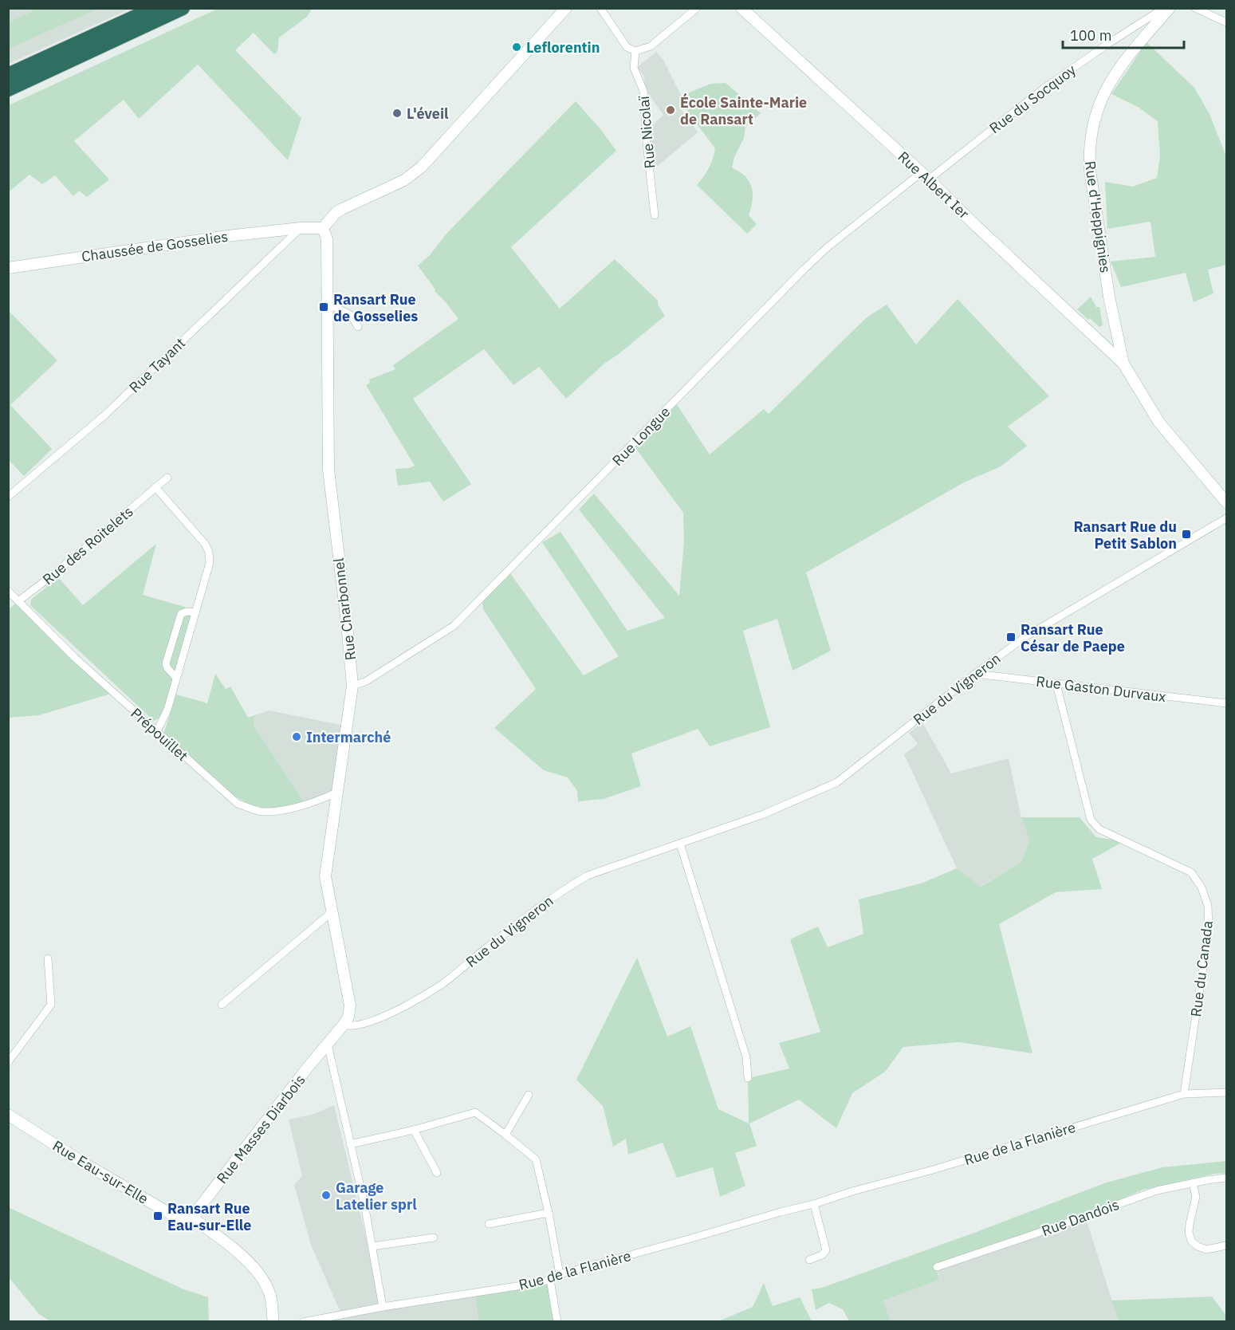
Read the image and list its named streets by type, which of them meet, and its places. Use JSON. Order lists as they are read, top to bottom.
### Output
{
  "streets": {
    "street": [
      "Rue du Socquoy",
      "Rue Nicolaï",
      "Rue Albert Ier",
      "Rue d'Heppignies",
      "Chaussée de Gosselies",
      "Rue Tayant",
      "Rue Longue",
      "Rue des Roitelets",
      "Rue Charbonnel",
      "Rue du Vigneron",
      "Rue Gaston Durvaux",
      "Prépouillet",
      "Rue du Canada",
      "Rue Masses Diarbois",
      "Rue de la Flanière",
      "Rue Eau-sur-Elle",
      "Rue Dandois"
    ]
  },
  "crossings": [
    ["Rue du Socquoy", "Rue Albert Ier"],
    ["Rue du Socquoy", "Rue Longue"],
    ["Rue Albert Ier", "Rue d'Heppignies"],
    ["Rue Albert Ier", "Rue Longue"],
    ["Chaussée de Gosselies", "Rue Tayant"],
    ["Chaussée de Gosselies", "Rue Charbonnel"],
    ["Rue Longue", "Rue Charbonnel"],
    ["Rue des Roitelets", "Prépouillet"],
    ["Rue Charbonnel", "Rue du Vigneron"],
    ["Rue Charbonnel", "Prépouillet"],
    ["Rue Charbonnel", "Rue Masses Diarbois"],
    ["Rue du Vigneron", "Rue Gaston Durvaux"],
    ["Rue du Vigneron", "Rue Masses Diarbois"],
    ["Rue Gaston Durvaux", "Rue du Canada"],
    ["Rue du Canada", "Rue de la Flanière"],
    ["Rue Masses Diarbois", "Rue Eau-sur-Elle"]
  ],
  "places": {
    "other": [
      "Leflorentin",
      "École Sainte-Marie de Ransart",
      "L'éveil",
      "Intermarché",
      "Garage Latelier sprl"
    ],
    "transit": [
      "Ransart Rue de Gosselies",
      "Ransart Rue du Petit Sablon",
      "Ransart Rue César de Paepe",
      "Ransart Rue Eau-sur-Elle"
    ]
  },
  "scale_bar": "100 m"
}
